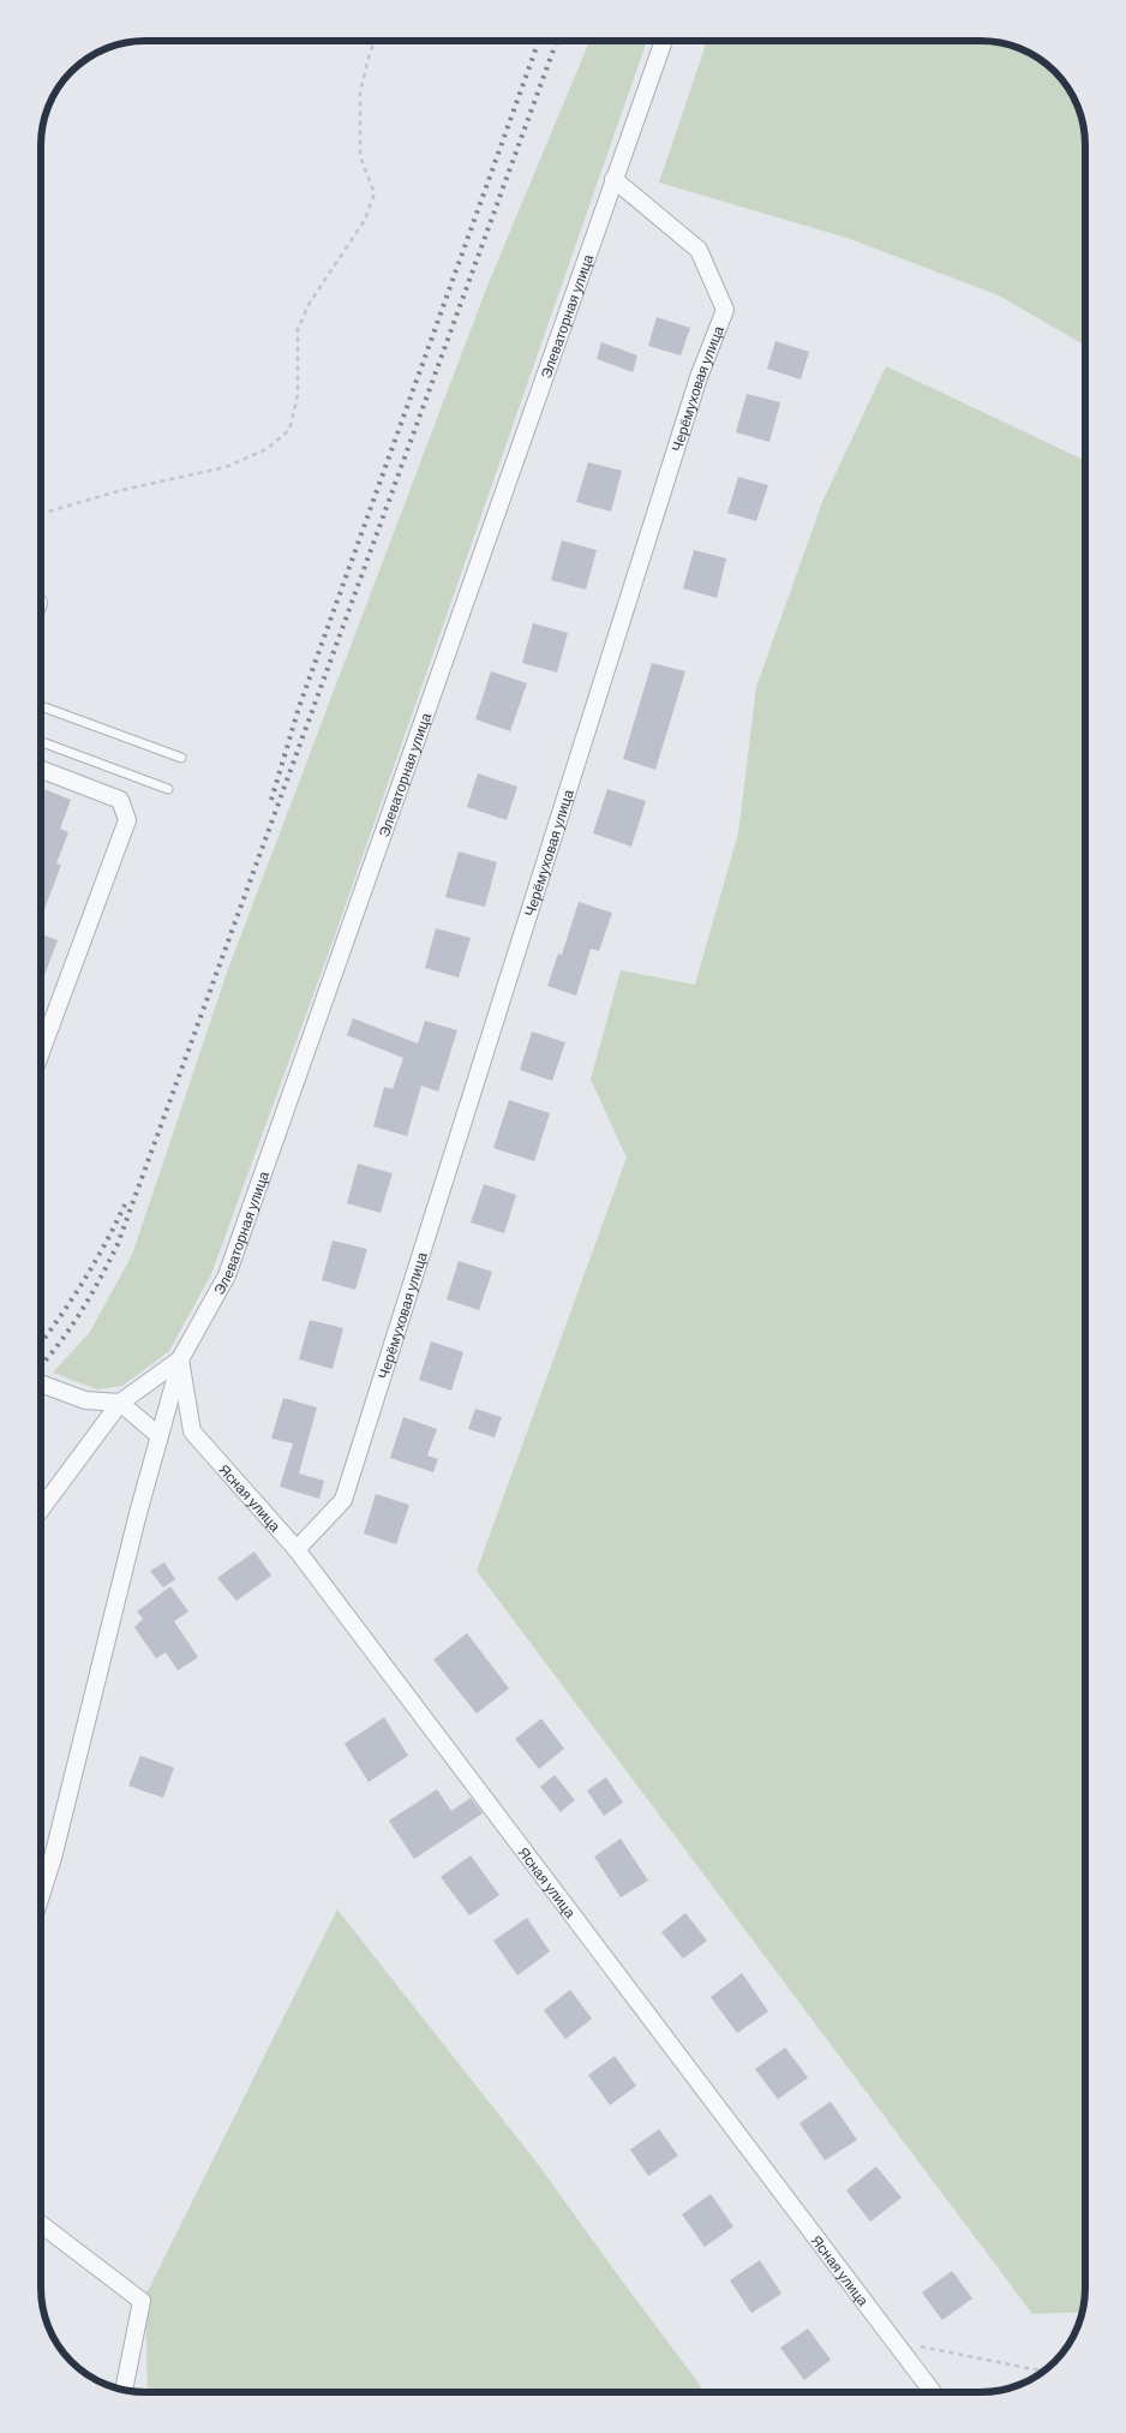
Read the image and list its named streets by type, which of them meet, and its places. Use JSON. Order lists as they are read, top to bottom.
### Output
{
  "streets": {
    "street": ["Элеваторная улица", "Черёмуховая улица", "Ясная улица"]
  },
  "crossings": [
    ["Элеваторная улица", "Черёмуховая улица"],
    ["Элеваторная улица", "Ясная улица"],
    ["Черёмуховая улица", "Ясная улица"]
  ]
}
